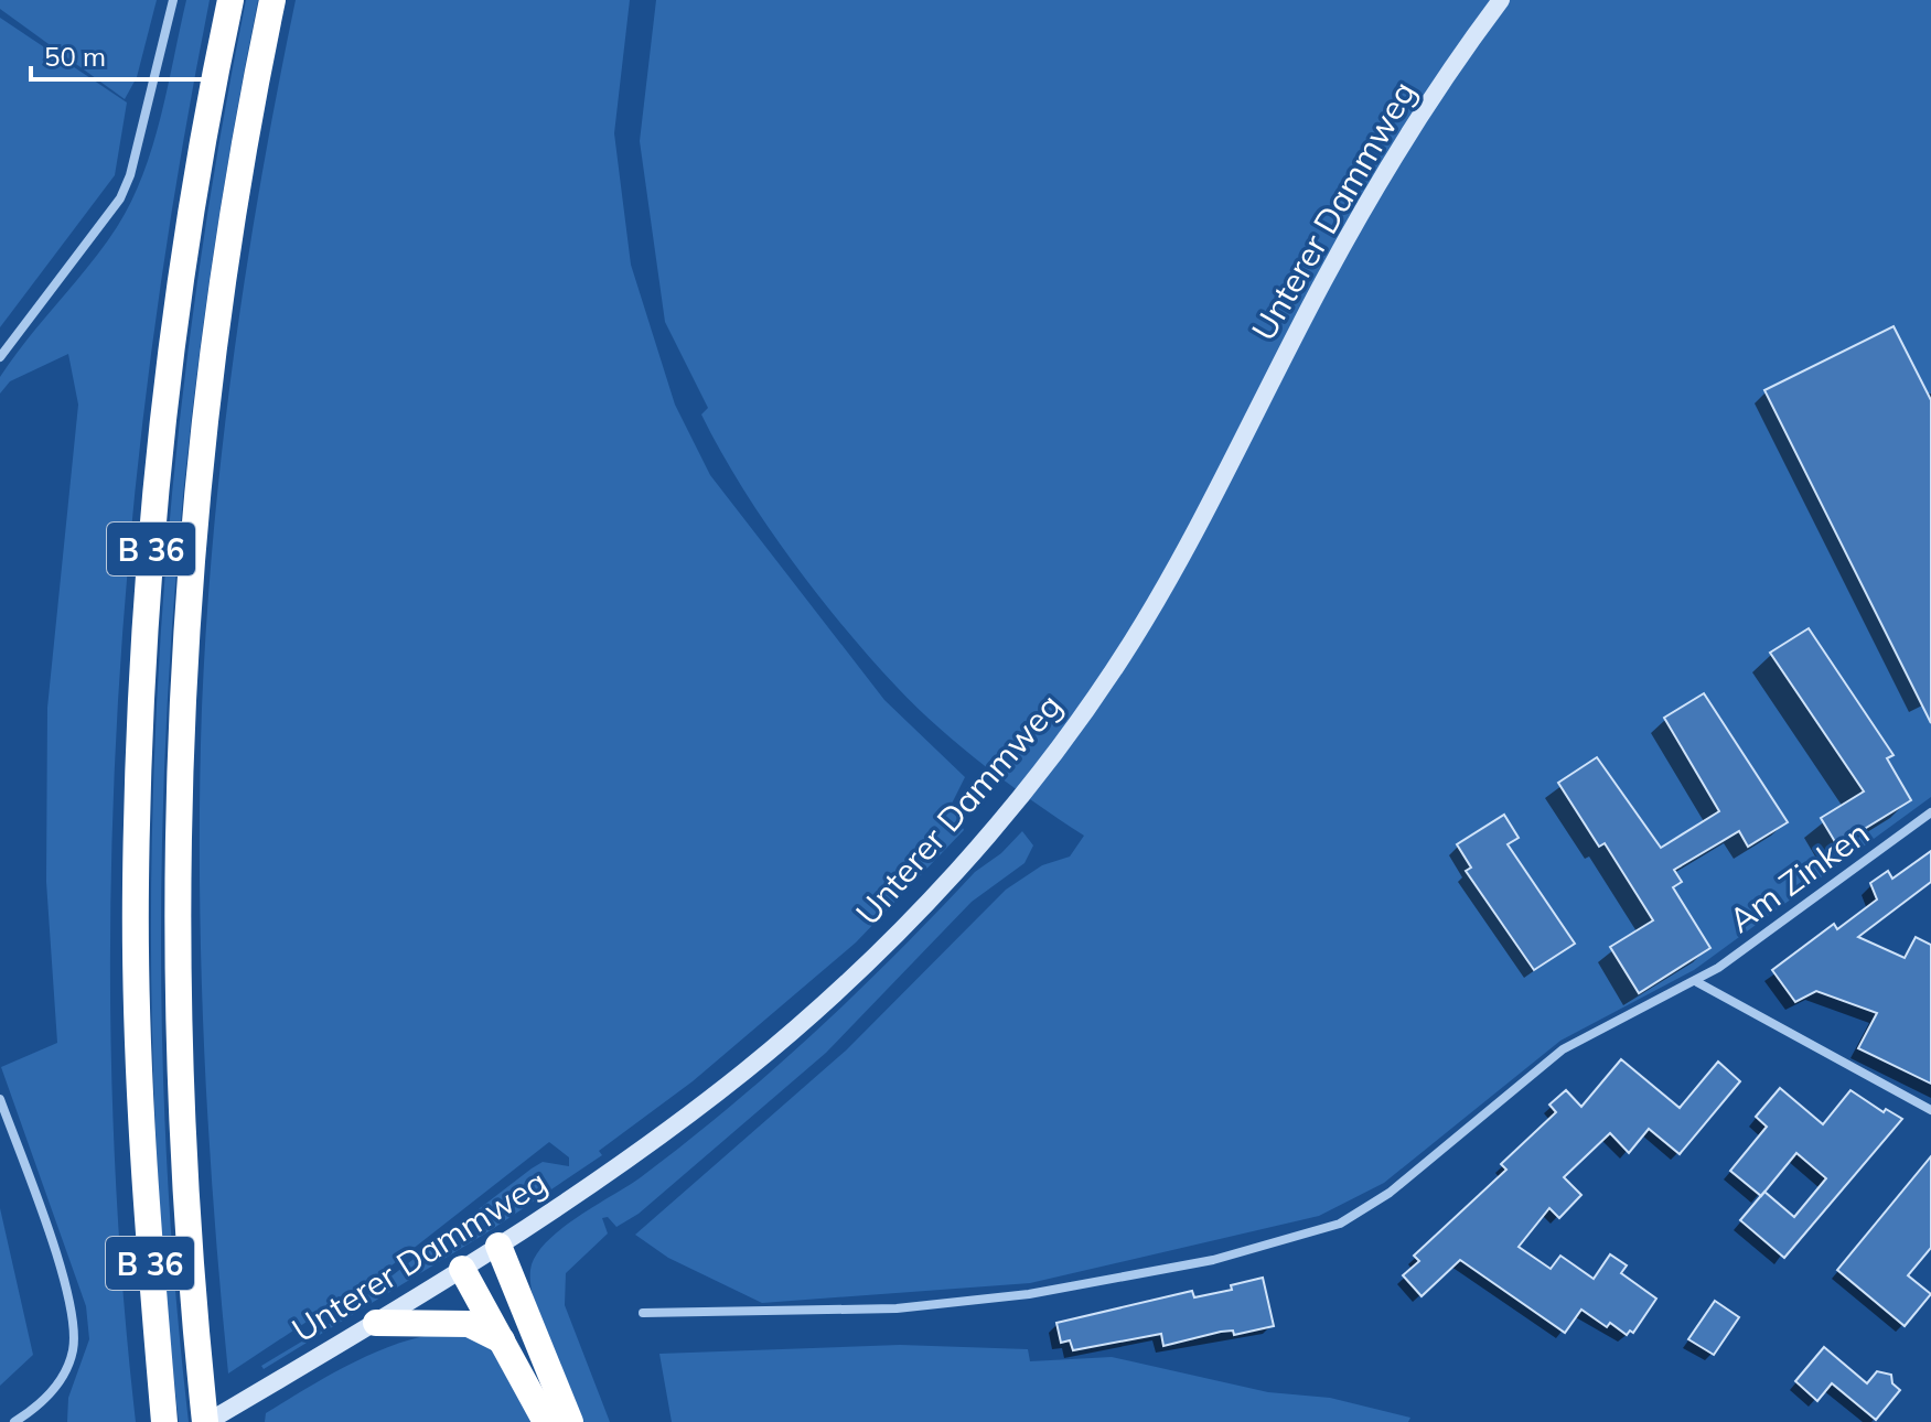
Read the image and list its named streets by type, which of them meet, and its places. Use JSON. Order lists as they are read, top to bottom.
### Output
{
  "streets": {
    "highway": ["B 36"],
    "main road": ["Unterer Dammweg"],
    "street": ["Am Zinken"]
  },
  "crossings": [
    ["Unterer Dammweg", "B 36"]
  ],
  "scale_bar": "50 m"
}
